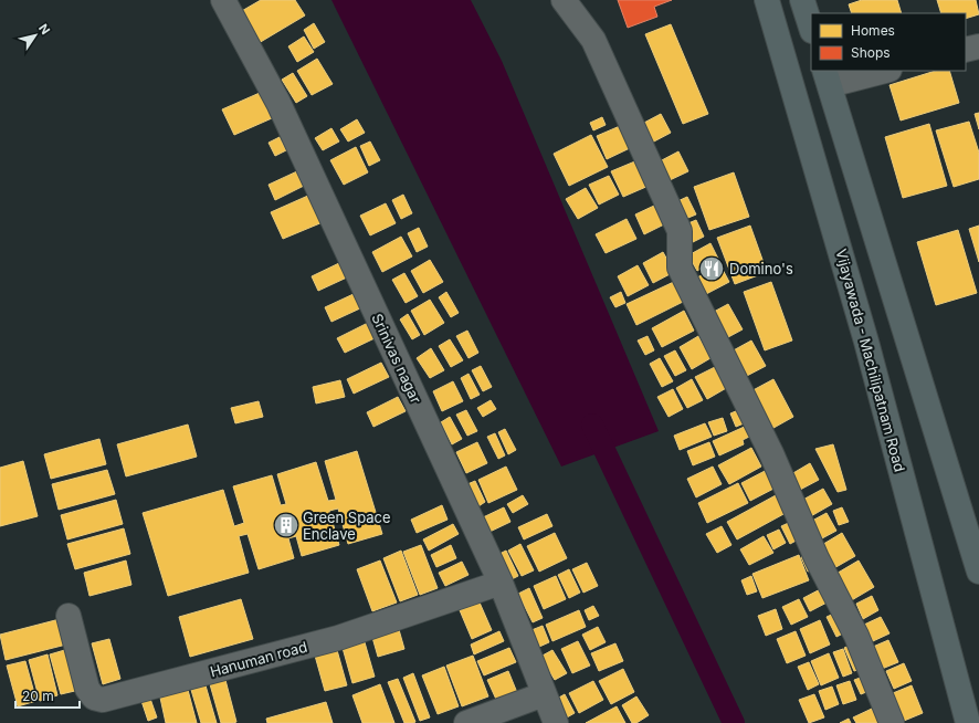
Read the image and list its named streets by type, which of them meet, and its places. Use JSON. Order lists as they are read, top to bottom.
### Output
{
  "streets": {
    "highway": ["Vijayawada - Machilipatnam Road"],
    "street": ["Srinivas nagar", "Hanuman road"]
  },
  "crossings": [
    ["Srinivas nagar", "Hanuman road"]
  ],
  "places": {
    "restaurant": ["Domino's"],
    "building": ["Green Space Enclave"]
  },
  "legend": ["Homes", "Shops"],
  "scale_bar": "20 m",
  "north": "top right"
}
